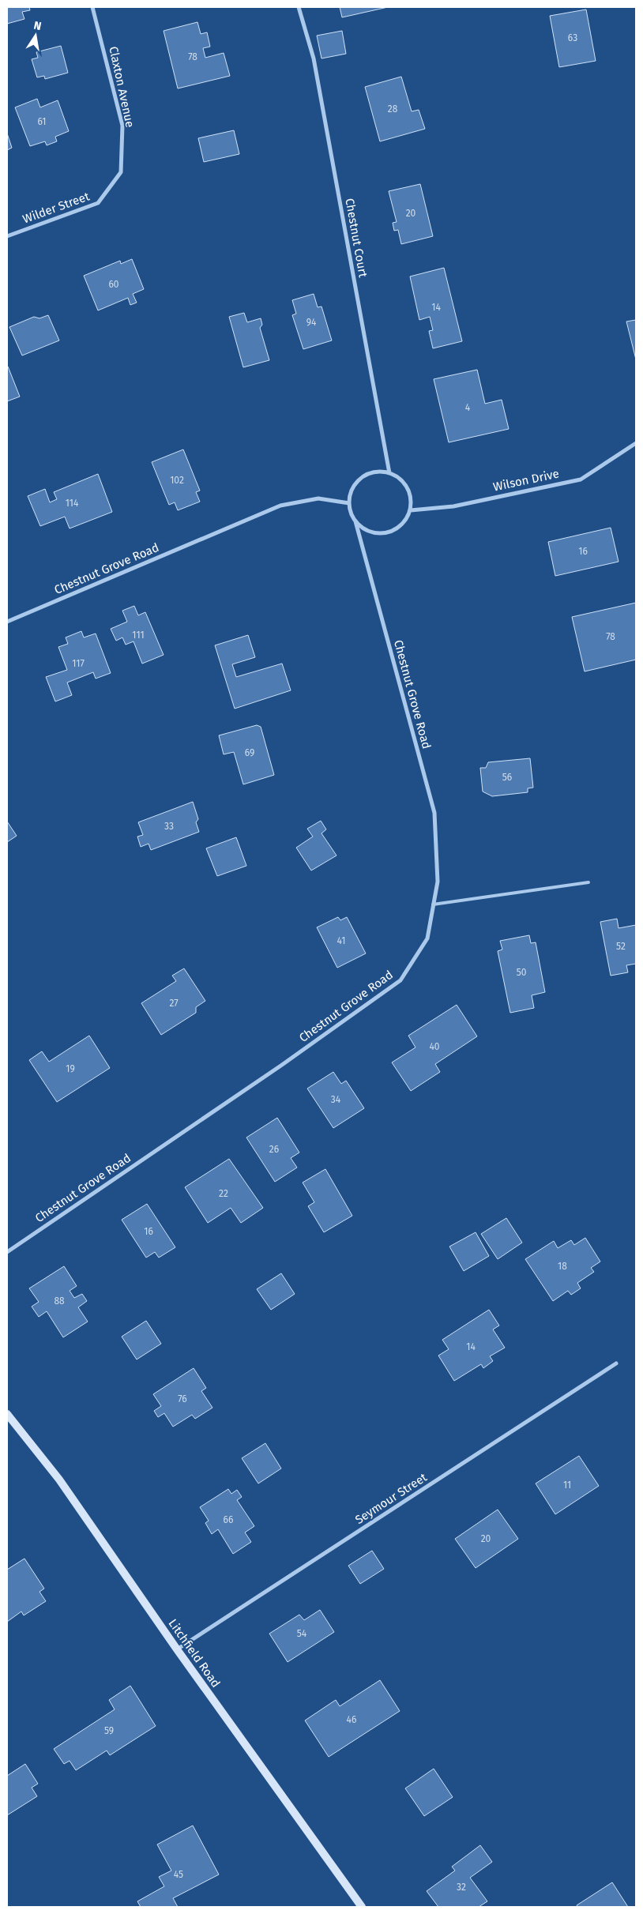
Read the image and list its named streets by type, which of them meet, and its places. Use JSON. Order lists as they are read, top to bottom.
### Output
{
  "streets": {
    "main road": ["Litchfield Road"],
    "street": [
      "Claxton Avenue",
      "Wilder Street",
      "Chestnut Court",
      "Wilson Drive",
      "Chestnut Grove Road",
      "Seymour Street"
    ]
  },
  "crossings": [
    ["Claxton Avenue", "Wilder Street"],
    ["Chestnut Court", "Wilson Drive"],
    ["Chestnut Court", "Chestnut Grove Road"],
    ["Wilson Drive", "Chestnut Grove Road"],
    ["Seymour Street", "Litchfield Road"]
  ],
  "house_numbers": [
    "63",
    "78",
    "28",
    "61",
    "20",
    "60",
    "14",
    "94",
    "4",
    "102",
    "114",
    "16",
    "111",
    "78",
    "117",
    "69",
    "56",
    "33",
    "41",
    "52",
    "50",
    "27",
    "40",
    "19",
    "34",
    "26",
    "22",
    "16",
    "18",
    "88",
    "14",
    "76",
    "11",
    "66",
    "20",
    "54",
    "46",
    "59",
    "45",
    "32"
  ],
  "north": "top"
}
